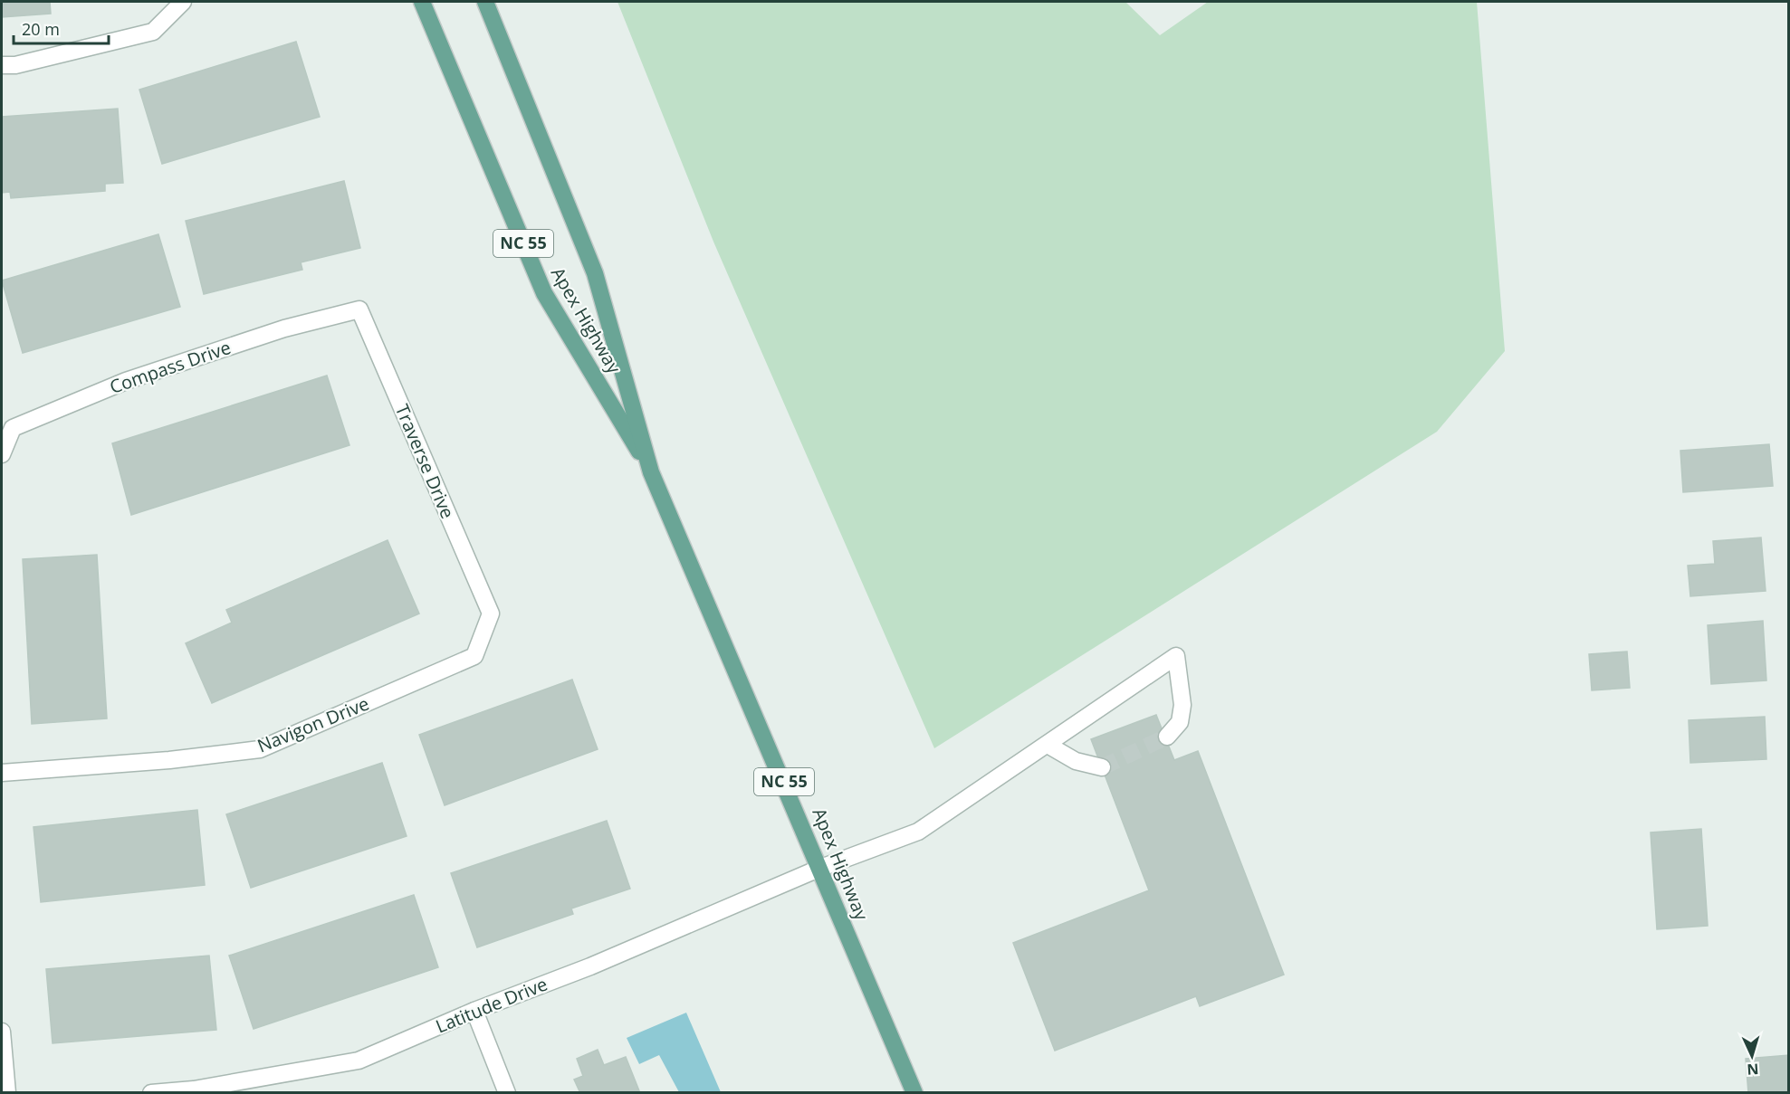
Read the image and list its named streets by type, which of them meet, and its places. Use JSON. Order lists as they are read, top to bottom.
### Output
{
  "streets": {
    "main road": ["NC 55", "Apex Highway"],
    "street": [
      "Compass Drive",
      "Traverse Drive",
      "Navigon Drive",
      "Latitude Drive"
    ]
  },
  "crossings": [
    ["Apex Highway", "Latitude Drive"],
    ["Compass Drive", "Traverse Drive"],
    ["Traverse Drive", "Navigon Drive"]
  ],
  "scale_bar": "20 m",
  "north": "bottom"
}
